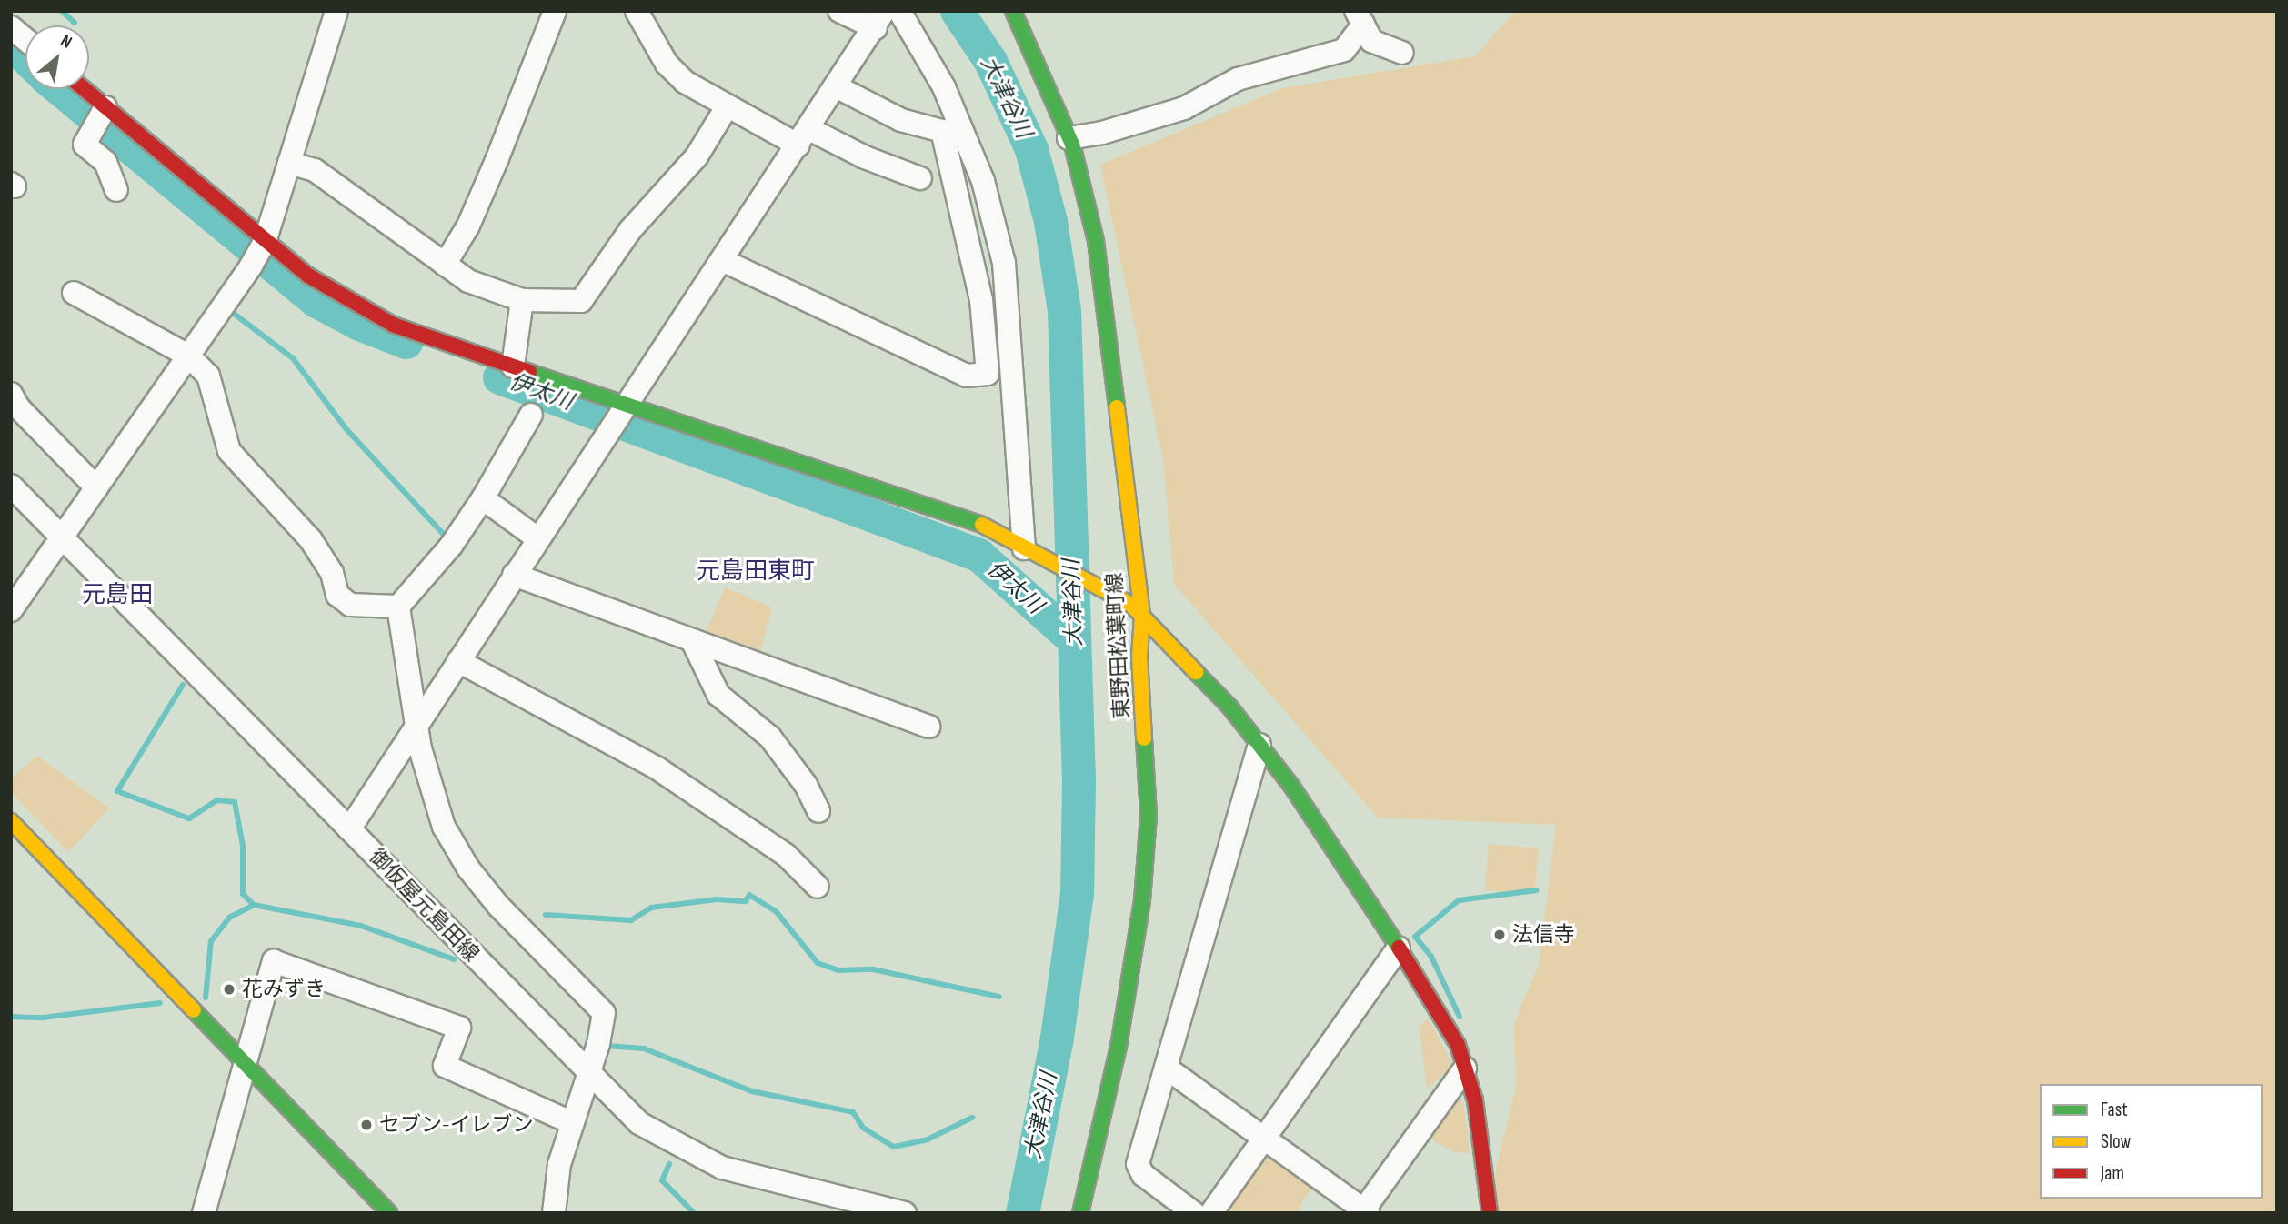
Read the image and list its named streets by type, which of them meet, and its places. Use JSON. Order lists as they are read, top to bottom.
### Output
{
  "streets": {
    "street": ["東野田松葉町線", "御仮屋元島田線"]
  },
  "districts": ["元島田東町", "元島田"],
  "water": ["大津谷川", "伊太川"],
  "places": ["法信寺", "花みずき", "セブン-イレブン"],
  "legend": ["Fast", "Slow", "Jam"],
  "north": "top right"
}
